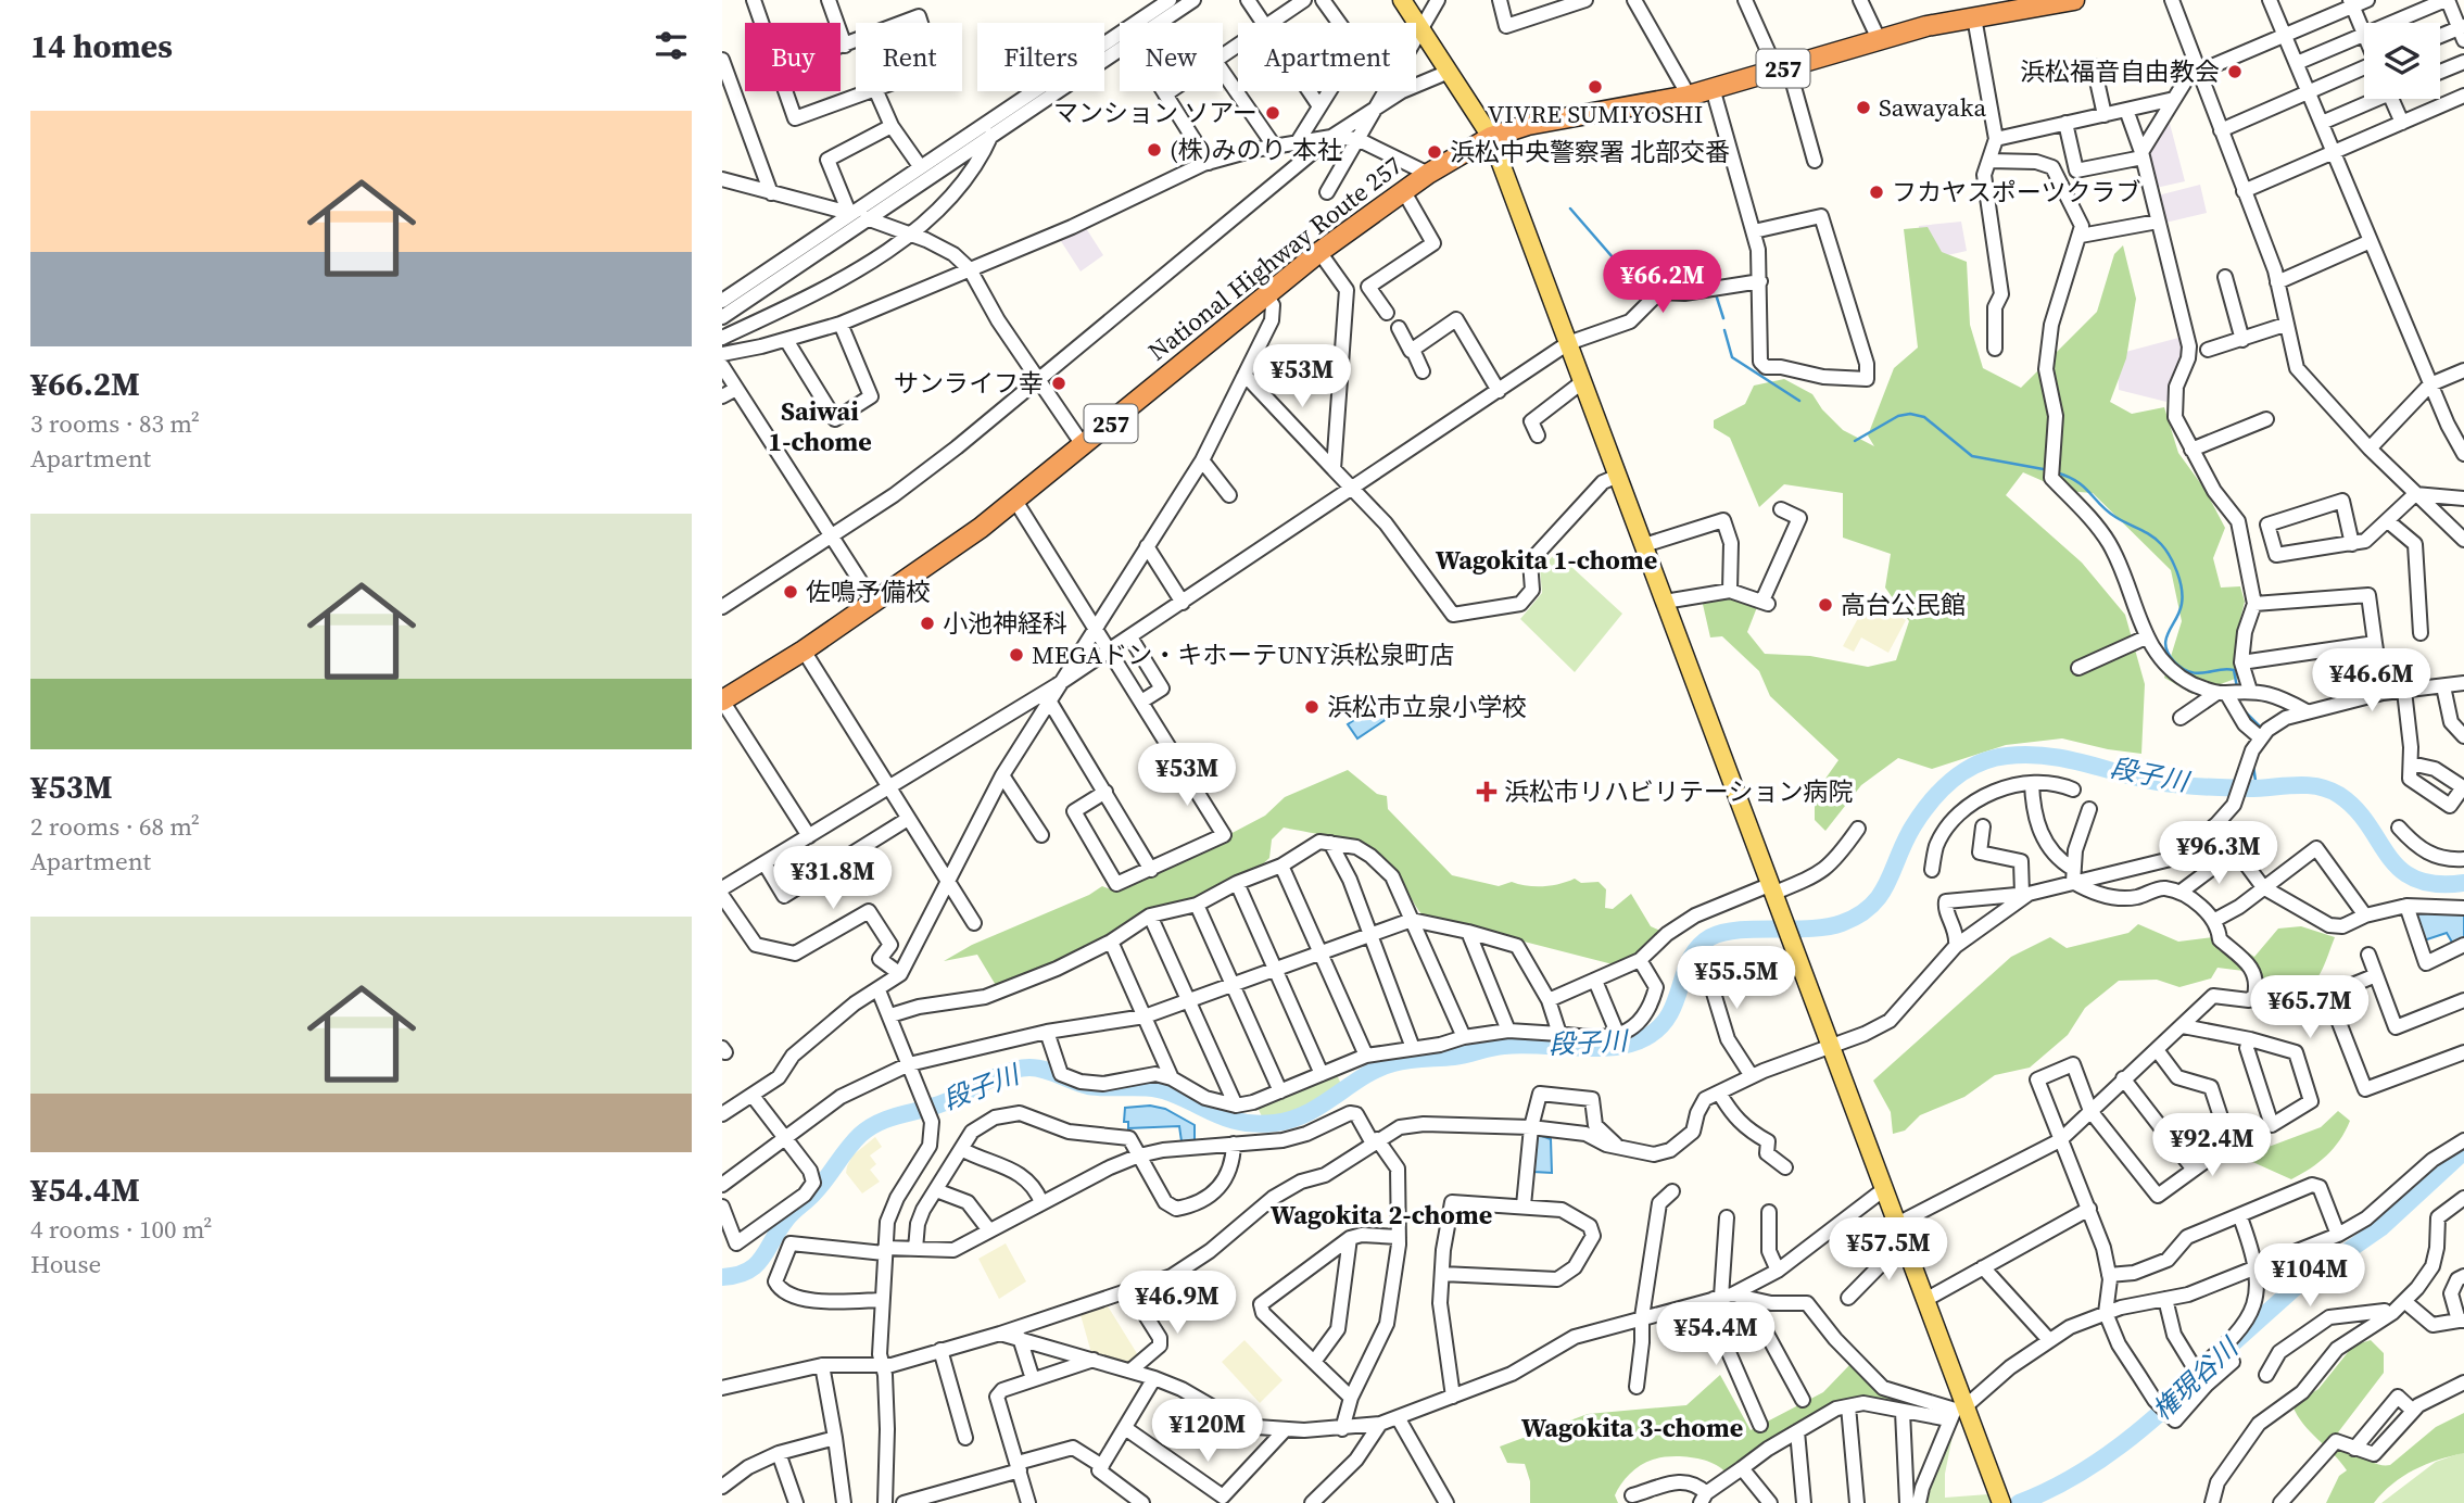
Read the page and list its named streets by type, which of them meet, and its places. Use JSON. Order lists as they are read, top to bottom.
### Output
{
  "streets": {
    "highway": ["257", "National Highway Route 257"]
  },
  "districts": [
    "Saiwai 1-chome",
    "Wagokita 1-chome",
    "Wagokita 2-chome",
    "Wagokita 3-chome"
  ],
  "water": ["段子川", "権現谷川"],
  "places": {
    "other": [
      "浜松福音自由教会",
      "VIVRE SUMIYOSHI",
      "Sawayaka",
      "マンション ソアー",
      "(株)みのり 本社",
      "浜松中央警察署 北部交番",
      "フカヤスポーツクラブ",
      "サンライフ幸",
      "佐鳴予備校",
      "高台公民館",
      "小池神経科",
      "MEGAドン・キホーテUNY浜松泉町店",
      "浜松市立泉小学校"
    ],
    "health": ["浜松市リハビリテーション病院"]
  },
  "page": {
    "heading": "14 homes",
    "chip": [
      "Buy",
      "Rent",
      "Filters",
      "New",
      "Apartment"
    ],
    "list": [
      {
        "name": "¥66.2M",
        "note": "3 rooms · 83 m² · Apartment"
      },
      {
        "name": "¥53M",
        "note": "2 rooms · 68 m² · Apartment"
      },
      {
        "name": "¥54.4M",
        "note": "4 rooms · 100 m² · House"
      }
    ],
    "price": [
      "¥66.2M",
      "¥53M",
      "¥46.6M",
      "¥53M",
      "¥96.3M",
      "¥31.8M",
      "¥55.5M",
      "¥65.7M",
      "¥92.4M",
      "¥57.5M",
      "¥104M",
      "¥46.9M",
      "¥54.4M",
      "¥120M"
    ]
  }
}
